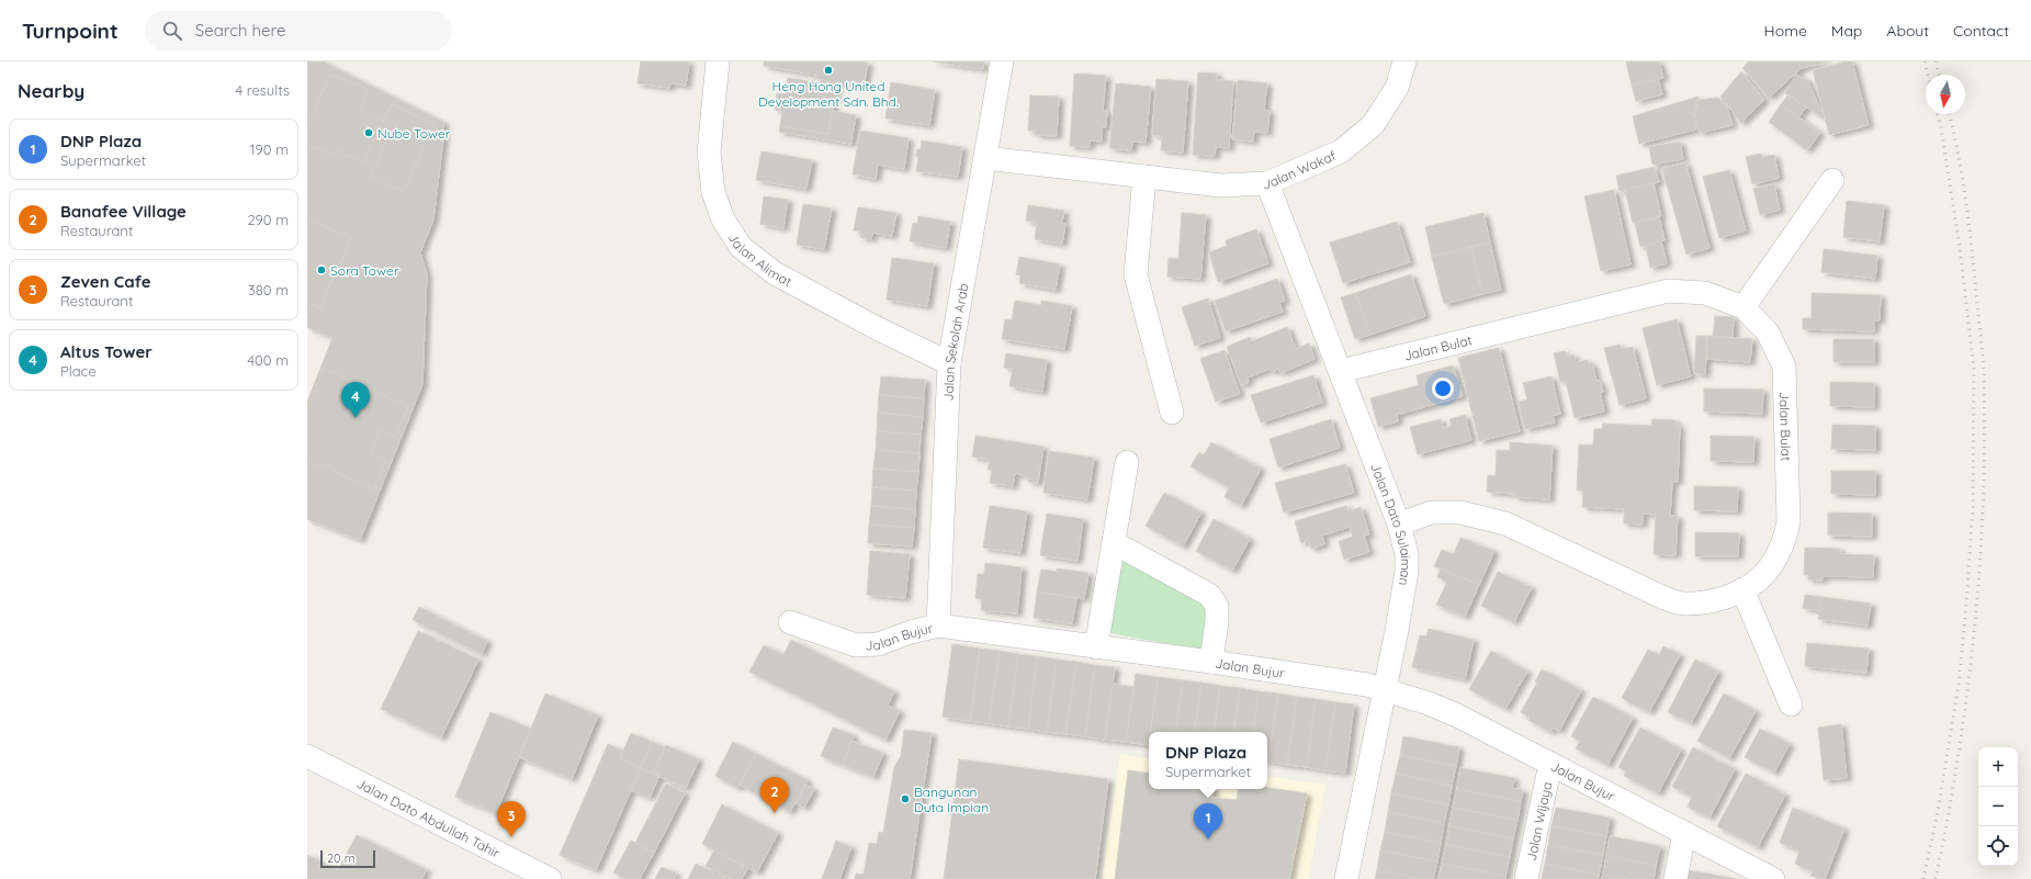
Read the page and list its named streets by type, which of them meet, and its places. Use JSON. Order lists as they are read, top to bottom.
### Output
{
  "streets": {
    "street": [
      "Jalan Wakaf",
      "Jalan Alimat",
      "Jalan Sekolah Arab",
      "Jalan Bulat",
      "Jalan Dato Sulaiman",
      "Jalan Bujur",
      "Jalan Dato Abdullah Tahir",
      "Jalan Wijaya"
    ]
  },
  "crossings": [
    ["Jalan Wakaf", "Jalan Sekolah Arab"],
    ["Jalan Wakaf", "Jalan Dato Sulaiman"],
    ["Jalan Alimat", "Jalan Sekolah Arab"],
    ["Jalan Sekolah Arab", "Jalan Bujur"],
    ["Jalan Bulat", "Jalan Dato Sulaiman"],
    ["Jalan Dato Sulaiman", "Jalan Bujur"],
    ["Jalan Bujur", "Jalan Wijaya"]
  ],
  "places": [
    "Heng Hong United Development Sdn. Bhd.",
    "Nube Tower",
    "Sora Tower",
    "Bangunan Duta Impian"
  ],
  "scale_bar": "20 m",
  "north": "bottom",
  "page": {
    "header": "Turnpoint",
    "search": "Search here",
    "nav": [
      "Home",
      "Map",
      "About",
      "Contact"
    ],
    "heading": ["Nearby", "4 results"],
    "list": [
      {
        "mark": "1",
        "name": "DNP Plaza",
        "note": "Supermarket",
        "value": "190 m"
      },
      {
        "mark": "2",
        "name": "Banafee Village",
        "note": "Restaurant",
        "value": "290 m"
      },
      {
        "mark": "3",
        "name": "Zeven Cafe",
        "note": "Restaurant",
        "value": "380 m"
      },
      {
        "mark": "4",
        "name": "Altus Tower",
        "note": "Place",
        "value": "400 m"
      }
    ],
    "pins": [
      "4",
      "2",
      "3",
      "1"
    ],
    "popup": ["DNP Plaza", "Supermarket"],
    "map_buttons": ["+", "−"],
    "scale": "20 m"
  }
}
